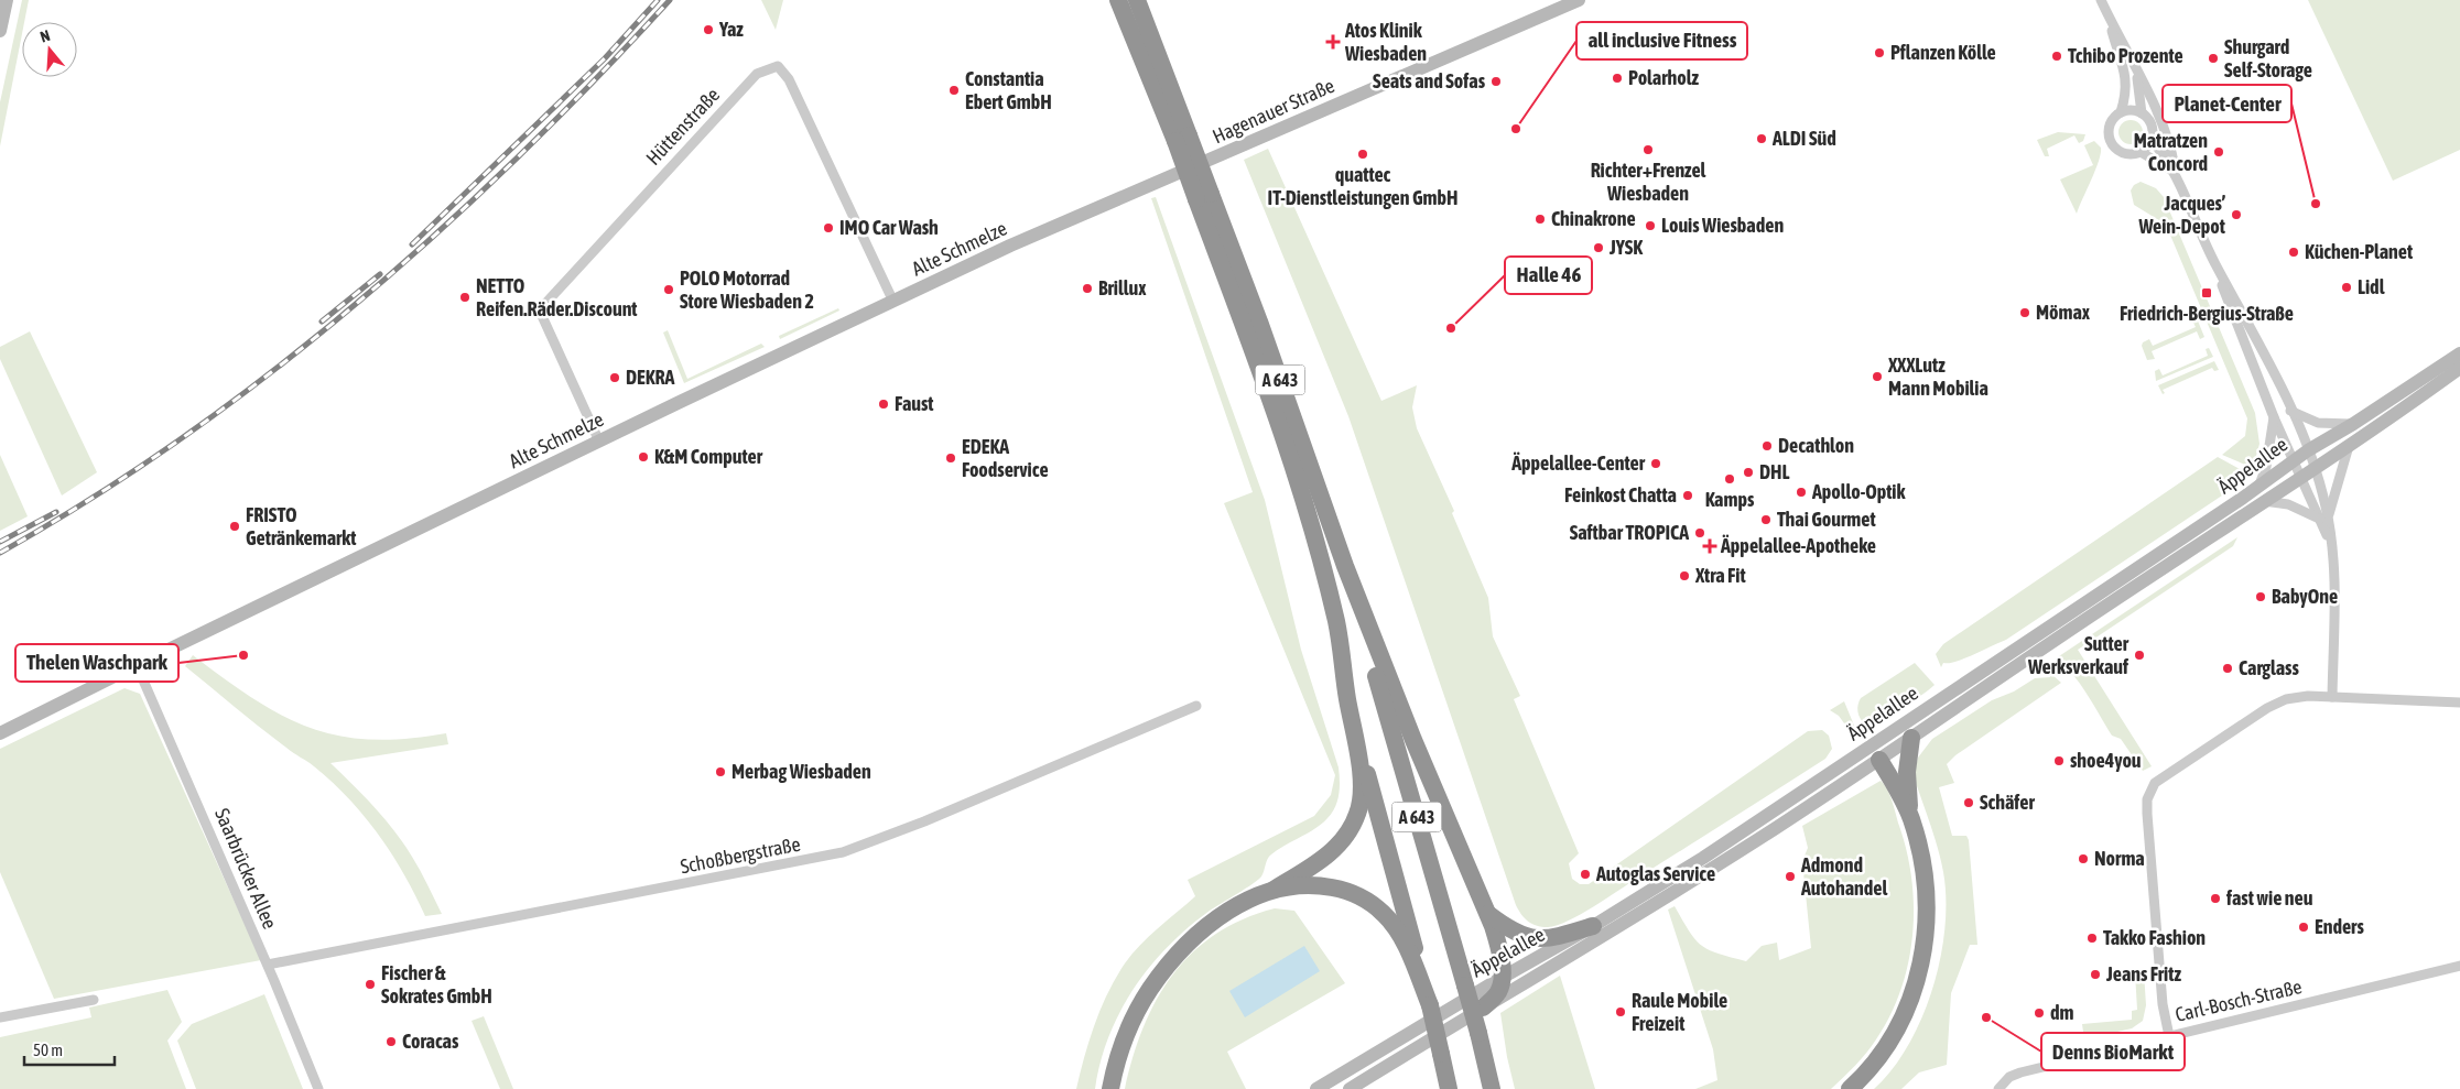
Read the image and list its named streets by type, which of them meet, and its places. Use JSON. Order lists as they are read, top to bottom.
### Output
{
  "streets": {
    "highway": ["A 643"],
    "main road": ["Hagenauer Straße", "Alte Schmelze", "Äppelallee"],
    "street": [
      "Hüttenstraße",
      "Schoßbergstraße",
      "Saarbrücker Allee",
      "Carl-Bosch-Straße"
    ]
  },
  "crossings": [
    ["Hagenauer Straße", "Alte Schmelze"],
    ["Hüttenstraße", "Alte Schmelze"],
    ["Alte Schmelze", "Saarbrücker Allee"],
    ["Schoßbergstraße", "Saarbrücker Allee"]
  ],
  "places": {
    "other": [
      "Yaz",
      "Pflanzen Kölle",
      "Tchibo Prozente",
      "Shurgard Self-Storage",
      "Polarholz",
      "Seats and Sofas",
      "Constantia Ebert GmbH",
      "all inclusive Fitness",
      "ALDI Süd",
      "Richter+Frenzel Wiesbaden",
      "Matratzen Concord",
      "quattec IT-Dienstleistungen GmbH",
      "Planet-Center",
      "Jacques’ Wein-Depot",
      "Chinakrone",
      "Louis Wiesbaden",
      "IMO Car Wash",
      "JYSK",
      "Küchen-Planet",
      "Lidl",
      "Brillux",
      "POLO Motorrad Store Wiesbaden 2",
      "NETTO Reifen.Räder.Discount",
      "Mömax",
      "Halle 46",
      "XXXLutz Mann Mobilia",
      "DEKRA",
      "Faust",
      "Decathlon",
      "K&M Computer",
      "EDEKA Foodservice",
      "Äppelallee-Center",
      "DHL",
      "Kamps",
      "Apollo-Optik",
      "Feinkost Chatta",
      "Thai Gourmet",
      "FRISTO Getränkemarkt",
      "Saftbar TROPICA",
      "Xtra Fit",
      "BabyOne",
      "Thelen Waschpark",
      "Sutter Werksverkauf",
      "Carglass",
      "shoe4you",
      "Merbag Wiesbaden",
      "Schäfer",
      "Norma",
      "Autoglas Service",
      "Admond Autohandel",
      "fast wie neu",
      "Enders",
      "Takko Fashion",
      "Jeans Fritz",
      "Fischer & Sokrates GmbH",
      "Raule Mobile Freizeit",
      "dm",
      "Denns BioMarkt",
      "Coracas"
    ],
    "health": ["Atos Klinik Wiesbaden", "Äppelallee-Apotheke"],
    "transit": ["Friedrich-Bergius-Straße"]
  },
  "scale_bar": "50 m",
  "north": "top"
}
